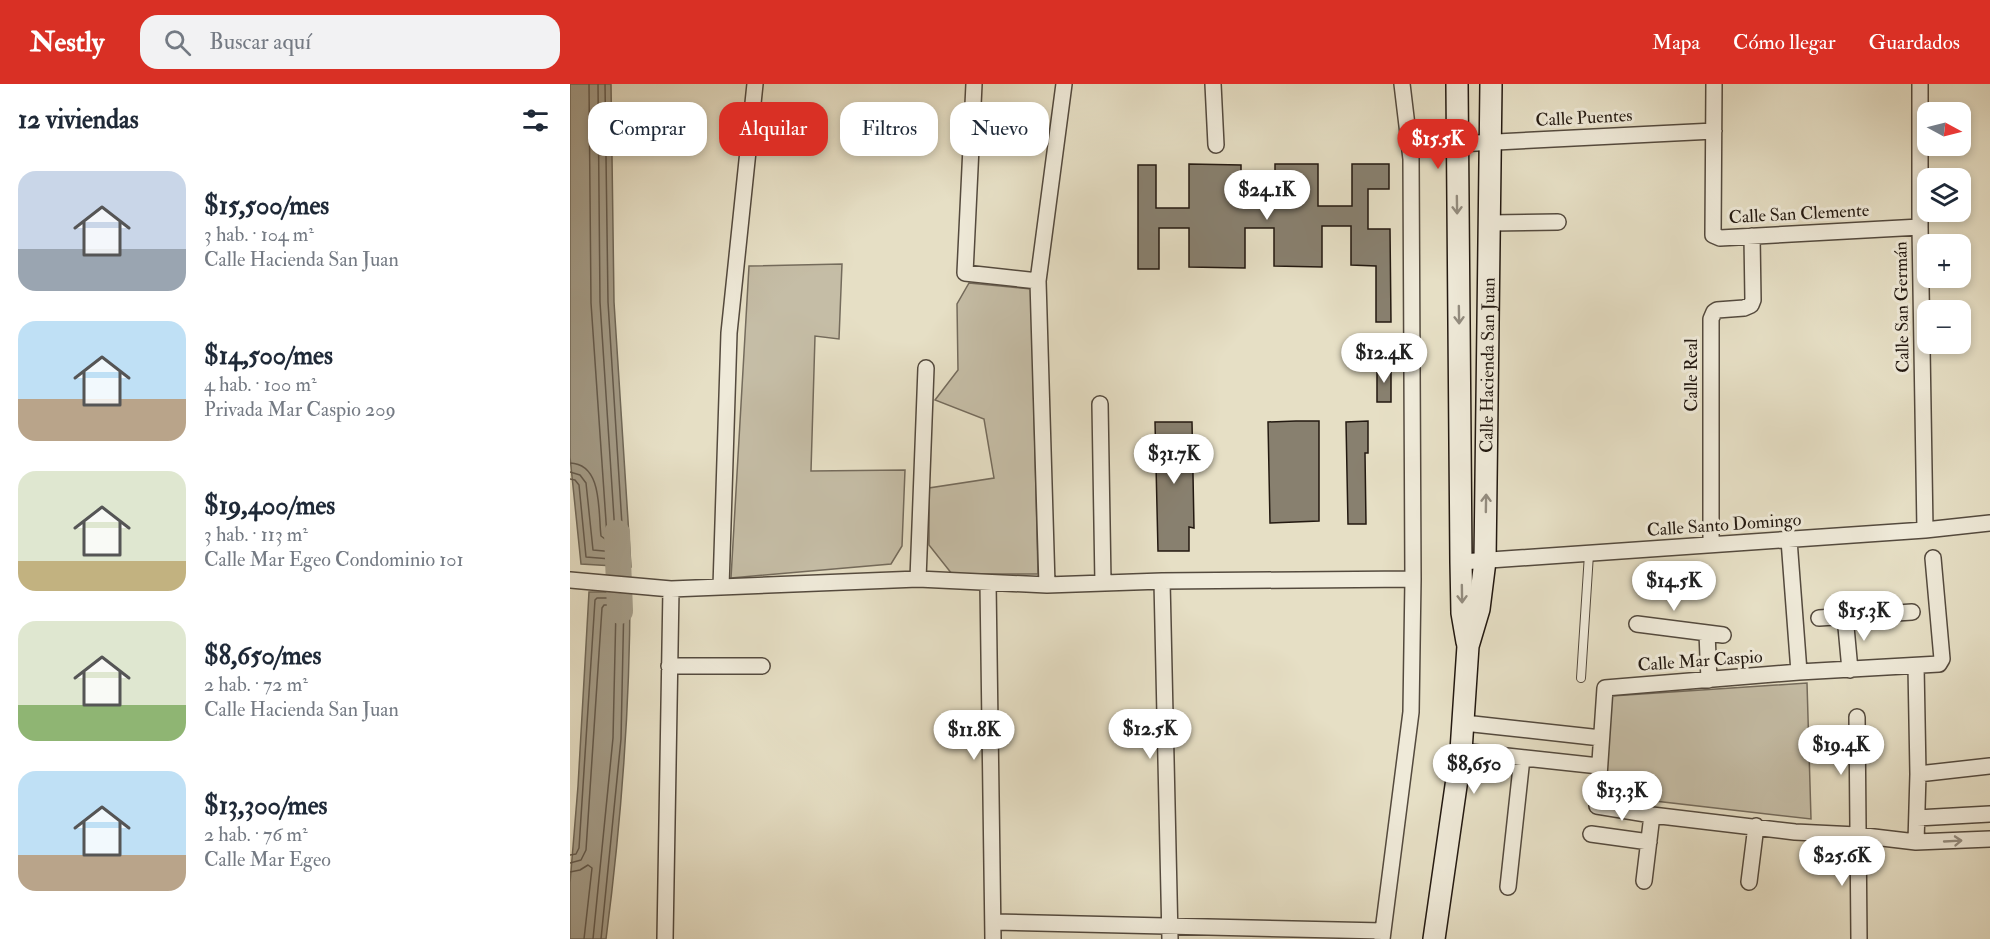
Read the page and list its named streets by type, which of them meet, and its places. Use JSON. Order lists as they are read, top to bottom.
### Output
{
  "streets": {
    "main road": ["Calle Hacienda San Juan"],
    "street": [
      "Calle Puentes",
      "Calle San Clemente",
      "Calle San Germán",
      "Calle Real",
      "Calle Santo Domingo",
      "Calle Mar Caspio"
    ]
  },
  "crossings": [
    ["Calle Puentes", "Calle San Clemente"],
    ["Calle Puentes", "Calle Hacienda San Juan"],
    ["Calle San Clemente", "Calle San Germán"],
    ["Calle San Clemente", "Calle Real"],
    ["Calle San Germán", "Calle Santo Domingo"],
    ["Calle Hacienda San Juan", "Calle Santo Domingo"],
    ["Calle Real", "Calle Santo Domingo"]
  ],
  "north": "right",
  "page": {
    "header": "Nestly",
    "search": "Buscar aquí",
    "nav": ["Mapa", "Cómo llegar", "Guardados"],
    "heading": "12 viviendas",
    "map_buttons": ["+", "−"],
    "chip": [
      "Comprar",
      "Alquilar",
      "Filtros",
      "Nuevo"
    ],
    "price": [
      "$15.5K",
      "$24.1K",
      "$12.4K",
      "$31.7K",
      "$14.5K",
      "$15.3K",
      "$12.5K",
      "$11.8K",
      "$19.4K",
      "$8,650",
      "$13.3K",
      "$25.6K"
    ],
    "list": [
      {
        "name": "$15,500/mes",
        "note": "3 hab. · 104 m² · Calle Hacienda San Juan"
      },
      {
        "name": "$14,500/mes",
        "note": "4 hab. · 100 m² · Privada Mar Caspio 209"
      },
      {
        "name": "$19,400/mes",
        "note": "3 hab. · 113 m² · Calle Mar Egeo Condominio 101"
      },
      {
        "name": "$8,650/mes",
        "note": "2 hab. · 72 m² · Calle Hacienda San Juan"
      },
      {
        "name": "$13,300/mes",
        "note": "2 hab. · 76 m² · Calle Mar Egeo"
      }
    ]
  }
}
